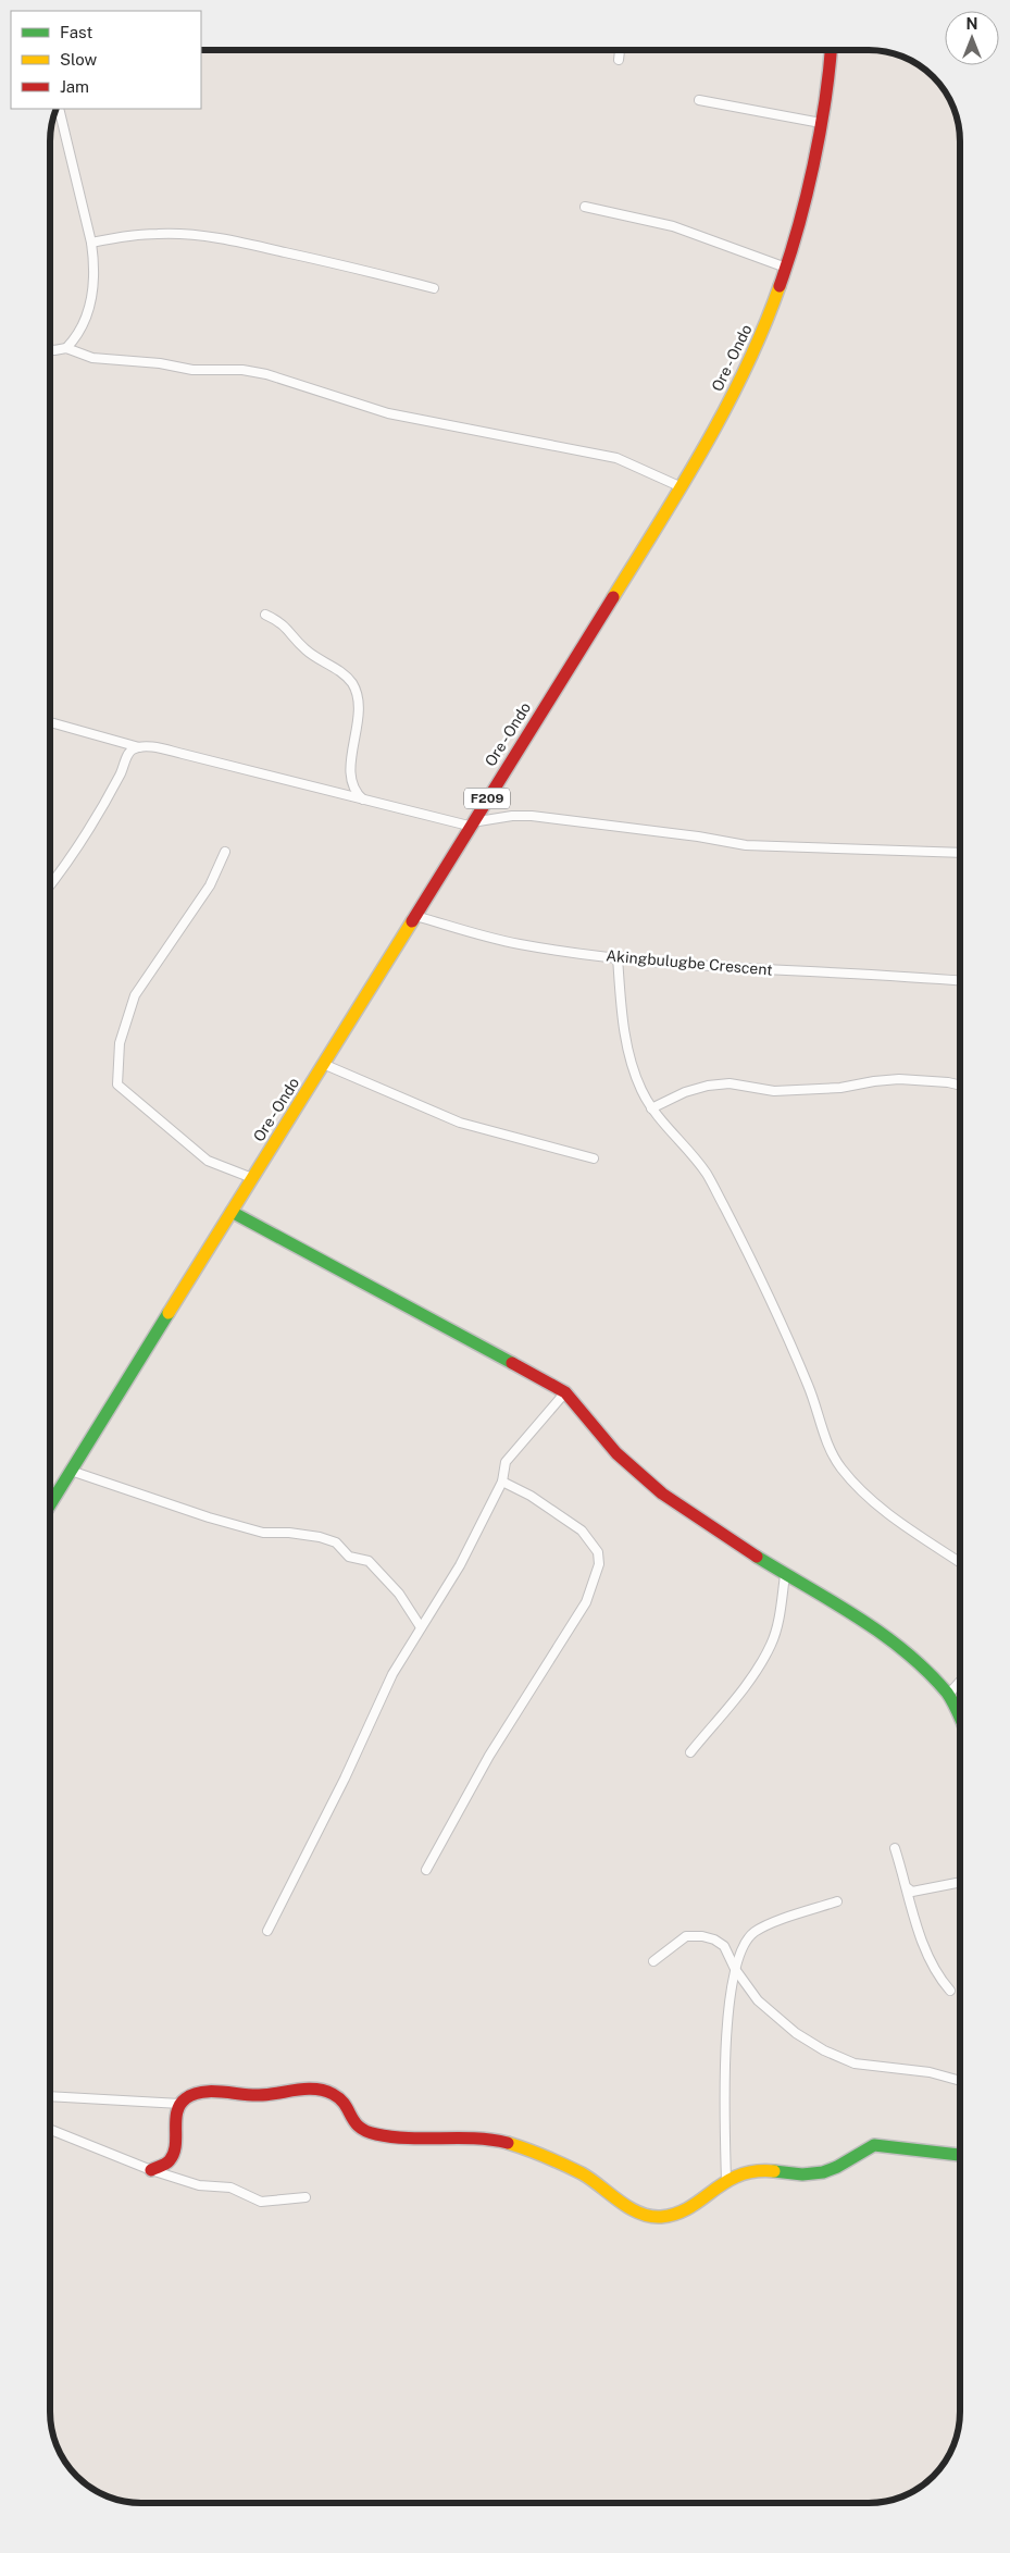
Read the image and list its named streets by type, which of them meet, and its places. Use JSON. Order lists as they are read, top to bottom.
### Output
{
  "streets": {
    "street": ["Ore - Ondo", "F209", "Akingbulugbe Crescent"]
  },
  "crossings": [
    ["Ore - Ondo", "Akingbulugbe Crescent"]
  ],
  "legend": ["Fast", "Slow", "Jam"],
  "north": "top"
}
